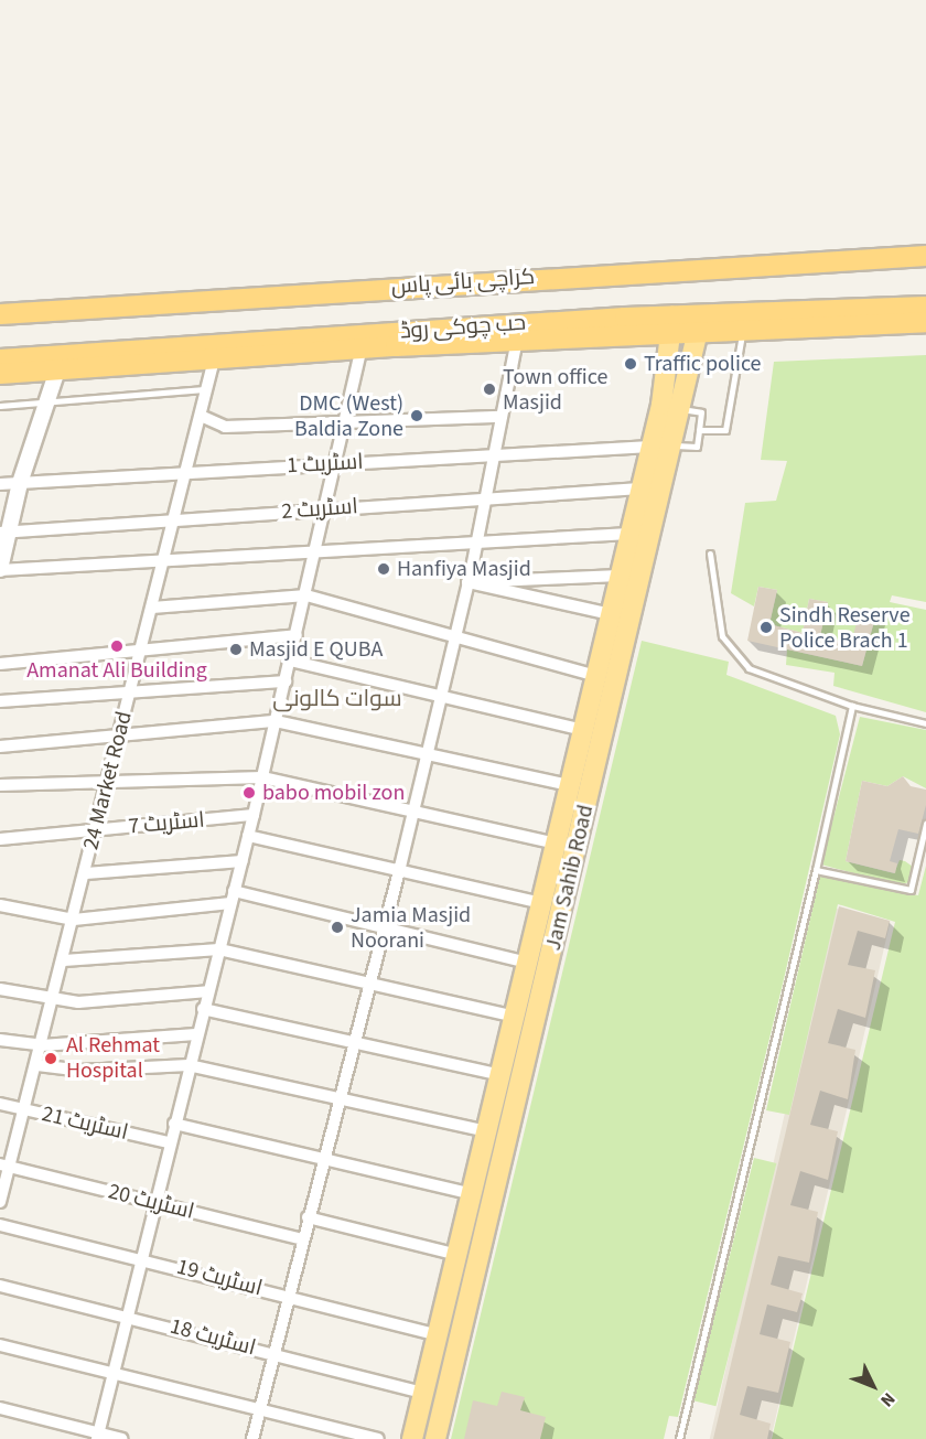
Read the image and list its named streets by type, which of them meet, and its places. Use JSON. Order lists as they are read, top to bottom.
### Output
{
  "streets": {
    "highway": ["کراچی بائی پاس", "حب چوکی روڈ"],
    "main road": ["Jam Sahib Road"],
    "street": [
      "اسٹریٹ 1",
      "اسٹریٹ 2",
      "24 Market Road",
      "اسٹریٹ 7",
      "اسٹریٹ 21",
      "اسٹریٹ 20",
      "اسٹریٹ 19",
      "اسٹریٹ 18"
    ]
  },
  "crossings": [
    ["حب چوکی روڈ", "24 Market Road"],
    ["حب چوکی روڈ", "Jam Sahib Road"],
    ["اسٹریٹ 1", "24 Market Road"],
    ["اسٹریٹ 1", "Jam Sahib Road"],
    ["اسٹریٹ 2", "24 Market Road"],
    ["اسٹریٹ 2", "Jam Sahib Road"],
    ["24 Market Road", "اسٹریٹ 7"],
    ["24 Market Road", "اسٹریٹ 21"],
    ["24 Market Road", "اسٹریٹ 20"],
    ["Jam Sahib Road", "اسٹریٹ 19"],
    ["Jam Sahib Road", "اسٹریٹ 18"]
  ],
  "districts": ["سوات کالونی"],
  "places": [
    "Traffic police",
    "Town office Masjid",
    "DMC (West) Baldia Zone",
    "Hanfiya Masjid",
    "Sindh Reserve Police Brach 1",
    "Amanat Ali Building",
    "Masjid E QUBA",
    "babo mobil zon",
    "Jamia Masjid Noorani",
    "Al Rehmat Hospital"
  ],
  "north": "bottom right"
}
